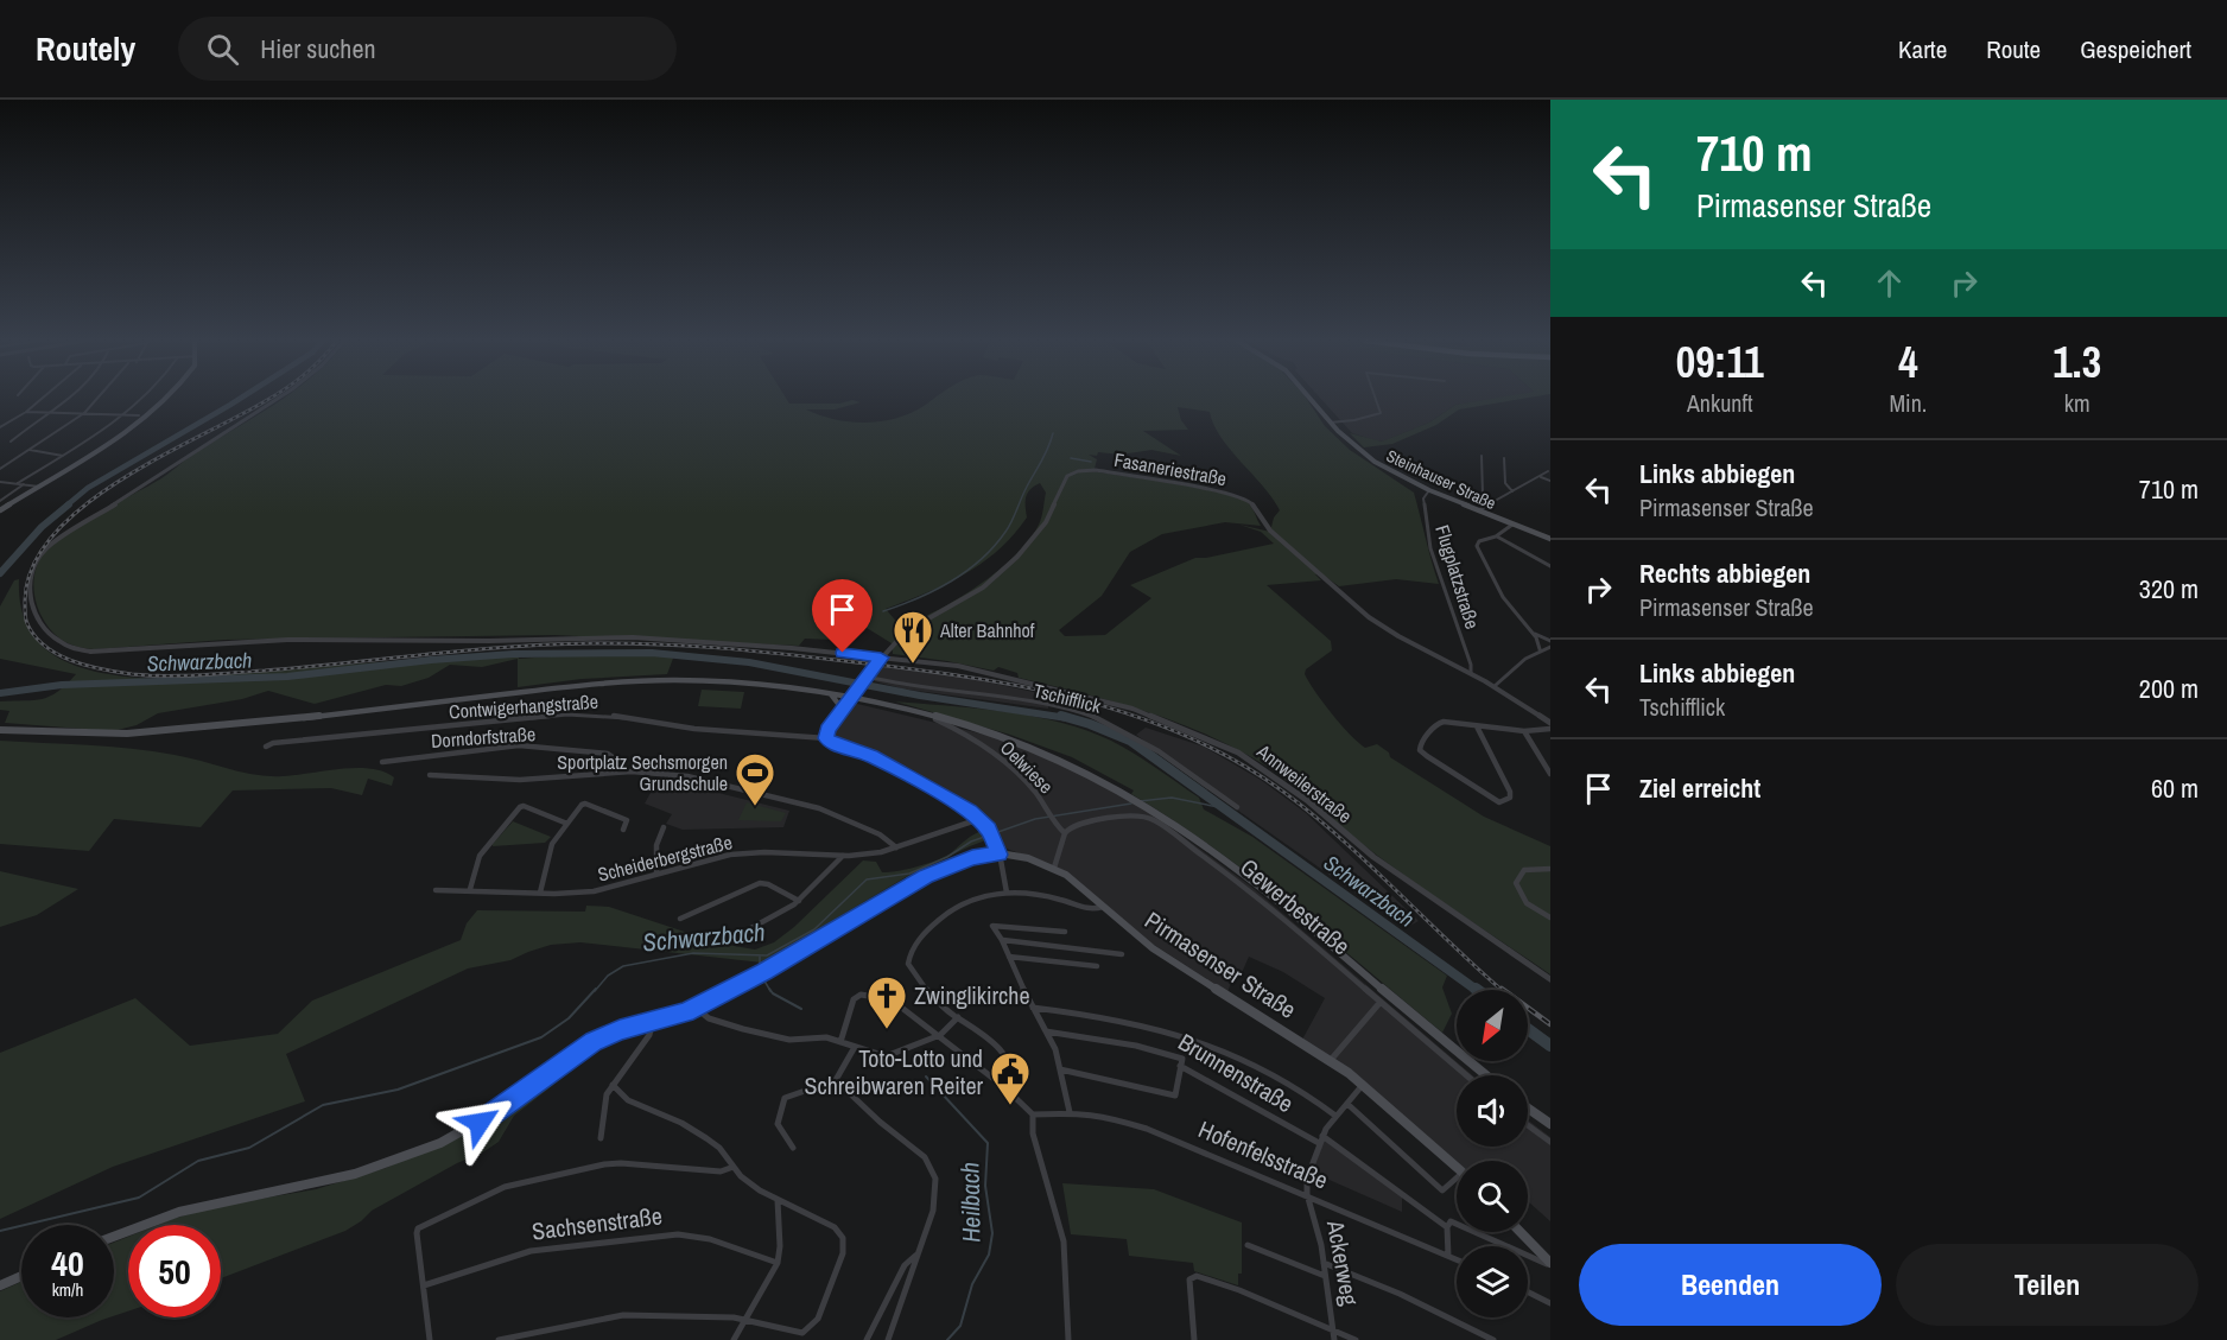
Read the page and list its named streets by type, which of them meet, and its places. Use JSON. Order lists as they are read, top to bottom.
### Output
{
  "streets": {
    "main road": ["Steinhauser Straße", "Pirmasenser Straße"],
    "street": [
      "Fasaneriestraße",
      "Flugplatzstraße",
      "Tschifflick",
      "Contwigerhangstraße",
      "Dorndorfstraße",
      "Oelwiese",
      "Annweilerstraße",
      "Scheiderbergstraße",
      "Gewerbestraße",
      "Brunnenstraße",
      "Hofenfelsstraße",
      "Sachsenstraße",
      "Ackerweg"
    ]
  },
  "crossings": [
    ["Fasaneriestraße", "Flugplatzstraße"],
    ["Fasaneriestraße", "Tschifflick"],
    ["Steinhauser Straße", "Flugplatzstraße"],
    ["Tschifflick", "Annweilerstraße"],
    ["Oelwiese", "Gewerbestraße"],
    ["Pirmasenser Straße", "Ackerweg"],
    ["Brunnenstraße", "Ackerweg"],
    ["Hofenfelsstraße", "Ackerweg"]
  ],
  "water": ["Schwarzbach", "Heilbach"],
  "places": {
    "restaurant": ["Alter Bahnhof"],
    "sports": ["Sportplatz Sechsmorgen Grundschule"],
    "church": ["Zwinglikirche"],
    "public building": ["Toto-Lotto und Schreibwaren Reiter"]
  },
  "north": "bottom left",
  "page": {
    "header": "Routely",
    "search": "Hier suchen",
    "nav": ["Karte", "Route", "Gespeichert"],
    "turn": ["710 m", "Pirmasenser Straße"],
    "eta": [
      "09:11",
      "Ankunft",
      "4",
      "Min.",
      "1.3",
      "km"
    ],
    "list": [
      {
        "name": "Links abbiegen",
        "note": "Pirmasenser Straße",
        "value": "710 m"
      },
      {
        "name": "Rechts abbiegen",
        "note": "Pirmasenser Straße",
        "value": "320 m"
      },
      {
        "name": "Links abbiegen",
        "note": "Tschifflick",
        "value": "200 m"
      },
      {
        "name": "Ziel erreicht",
        "value": "60 m"
      }
    ],
    "speed": "40 km/h",
    "limit": "50",
    "buttons": ["Beenden", "Teilen"]
  }
}
